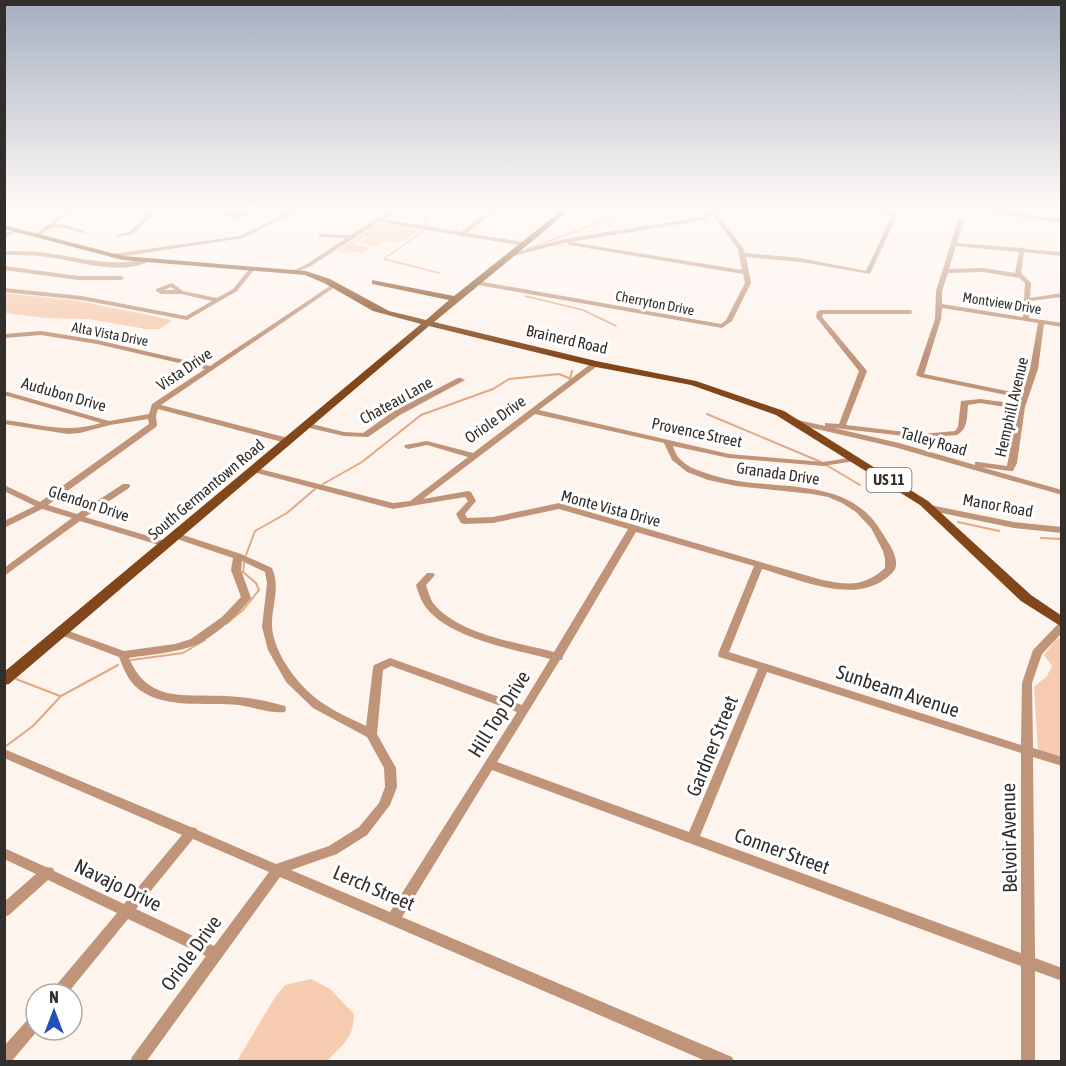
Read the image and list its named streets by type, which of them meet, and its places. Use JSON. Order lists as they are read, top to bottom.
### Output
{
  "streets": {
    "main road": ["Brainerd Road", "US 11", "South Germantown Road"],
    "street": [
      "Cherryton Drive",
      "Montview Drive",
      "Alta Vista Drive",
      "Vista Drive",
      "Audubon Drive",
      "Chateau Lane",
      "Hemphill Avenue",
      "Oriole Drive",
      "Provence Street",
      "Talley Road",
      "Granada Drive",
      "Glendon Drive",
      "Manor Road",
      "Monte Vista Drive",
      "Sunbeam Avenue",
      "Hill Top Drive",
      "Gardner Street",
      "Belvoir Avenue",
      "Conner Street",
      "Navajo Drive",
      "Lerch Street"
    ]
  },
  "crossings": [
    ["Cherryton Drive", "South Germantown Road"],
    ["Montview Drive", "Hemphill Avenue"],
    ["Alta Vista Drive", "Vista Drive"],
    ["Brainerd Road", "Vista Drive"],
    ["Brainerd Road", "Oriole Drive"],
    ["Brainerd Road", "Provence Street"],
    ["Brainerd Road", "Talley Road"],
    ["Brainerd Road", "South Germantown Road"],
    ["Brainerd Road", "Manor Road"],
    ["Brainerd Road", "Belvoir Avenue"],
    ["Vista Drive", "Audubon Drive"],
    ["Vista Drive", "Glendon Drive"],
    ["Chateau Lane", "South Germantown Road"],
    ["Hemphill Avenue", "Talley Road"],
    ["Oriole Drive", "Provence Street"],
    ["Oriole Drive", "Monte Vista Drive"],
    ["Oriole Drive", "Navajo Drive"],
    ["Oriole Drive", "Lerch Street"],
    ["Provence Street", "Granada Drive"],
    ["Granada Drive", "Monte Vista Drive"],
    ["South Germantown Road", "Glendon Drive"],
    ["South Germantown Road", "Monte Vista Drive"],
    ["Monte Vista Drive", "Sunbeam Avenue"],
    ["Monte Vista Drive", "Hill Top Drive"],
    ["Sunbeam Avenue", "Gardner Street"],
    ["Sunbeam Avenue", "Belvoir Avenue"],
    ["Hill Top Drive", "Conner Street"],
    ["Hill Top Drive", "Lerch Street"],
    ["Gardner Street", "Conner Street"],
    ["Belvoir Avenue", "Conner Street"]
  ],
  "north": "top"
}
